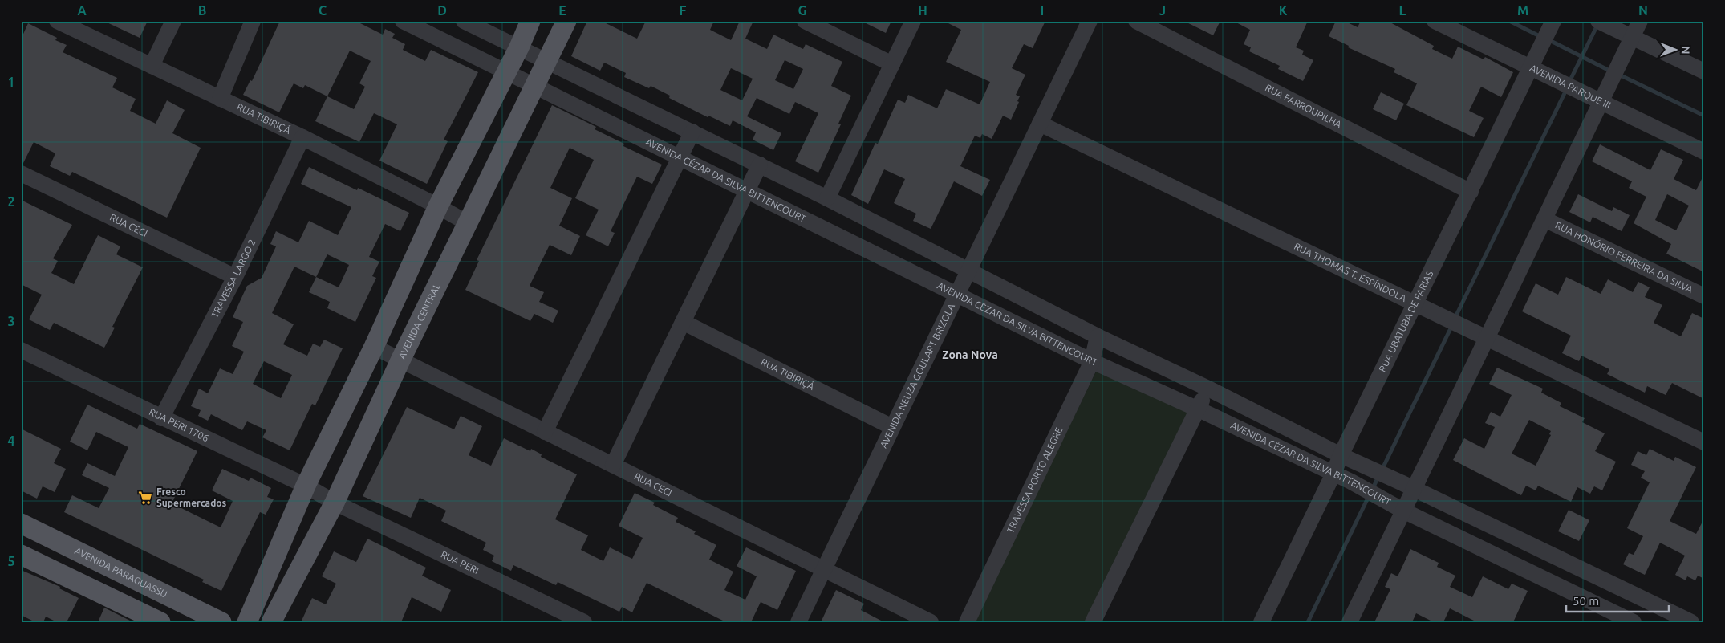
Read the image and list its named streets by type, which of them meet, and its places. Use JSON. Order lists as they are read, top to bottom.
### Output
{
  "streets": {
    "main road": ["AVENIDA CENTRAL", "AVENIDA PARAGUASSU"],
    "street": [
      "AVENIDA PARQUE III",
      "RUA FARROUPILHA",
      "RUA TIBIRIÇÁ",
      "AVENIDA CÉZAR DA SILVA BITTENCOURT",
      "RUA CECI",
      "RUA HONÓRIO FERREIRA DA SILVA",
      "RUA THOMAS T. ESPÍNDOLA",
      "TRAVESSA LARGO 2",
      "RUA UBATUBA DE FARIAS",
      "AVENIDA NEUZA GOULART BRIZOLA",
      "RUA PERI 1706",
      "TRAVESSA PORTO ALEGRE",
      "RUA PERI"
    ]
  },
  "crossings": [
    ["AVENIDA PARQUE III", "RUA UBATUBA DE FARIAS"],
    ["RUA FARROUPILHA", "RUA UBATUBA DE FARIAS"],
    ["RUA TIBIRIÇÁ", "TRAVESSA LARGO 2"],
    ["RUA TIBIRIÇÁ", "AVENIDA CENTRAL"],
    ["RUA TIBIRIÇÁ", "AVENIDA NEUZA GOULART BRIZOLA"],
    ["AVENIDA CÉZAR DA SILVA BITTENCOURT", "RUA UBATUBA DE FARIAS"],
    ["AVENIDA CÉZAR DA SILVA BITTENCOURT", "AVENIDA CENTRAL"],
    ["AVENIDA CÉZAR DA SILVA BITTENCOURT", "AVENIDA NEUZA GOULART BRIZOLA"],
    ["AVENIDA CÉZAR DA SILVA BITTENCOURT", "TRAVESSA PORTO ALEGRE"],
    ["RUA CECI", "TRAVESSA LARGO 2"],
    ["RUA CECI", "AVENIDA CENTRAL"],
    ["RUA CECI", "AVENIDA NEUZA GOULART BRIZOLA"],
    ["RUA THOMAS T. ESPÍNDOLA", "RUA UBATUBA DE FARIAS"],
    ["RUA THOMAS T. ESPÍNDOLA", "AVENIDA NEUZA GOULART BRIZOLA"],
    ["TRAVESSA LARGO 2", "RUA PERI 1706"],
    ["AVENIDA CENTRAL", "RUA PERI 1706"],
    ["AVENIDA CENTRAL", "RUA PERI"],
    ["RUA PERI 1706", "RUA PERI"]
  ],
  "districts": ["Zona Nova"],
  "places": {
    "supermarket": ["Fresco Supermercados"]
  },
  "scale_bar": "50 m",
  "north": "right",
  "grid": {
    "columns": [
      "A",
      "B",
      "C",
      "D",
      "E",
      "F",
      "G",
      "H",
      "I",
      "J",
      "K",
      "L",
      "M",
      "N"
    ],
    "rows": [
      "1",
      "2",
      "3",
      "4",
      "5"
    ]
  }
}
